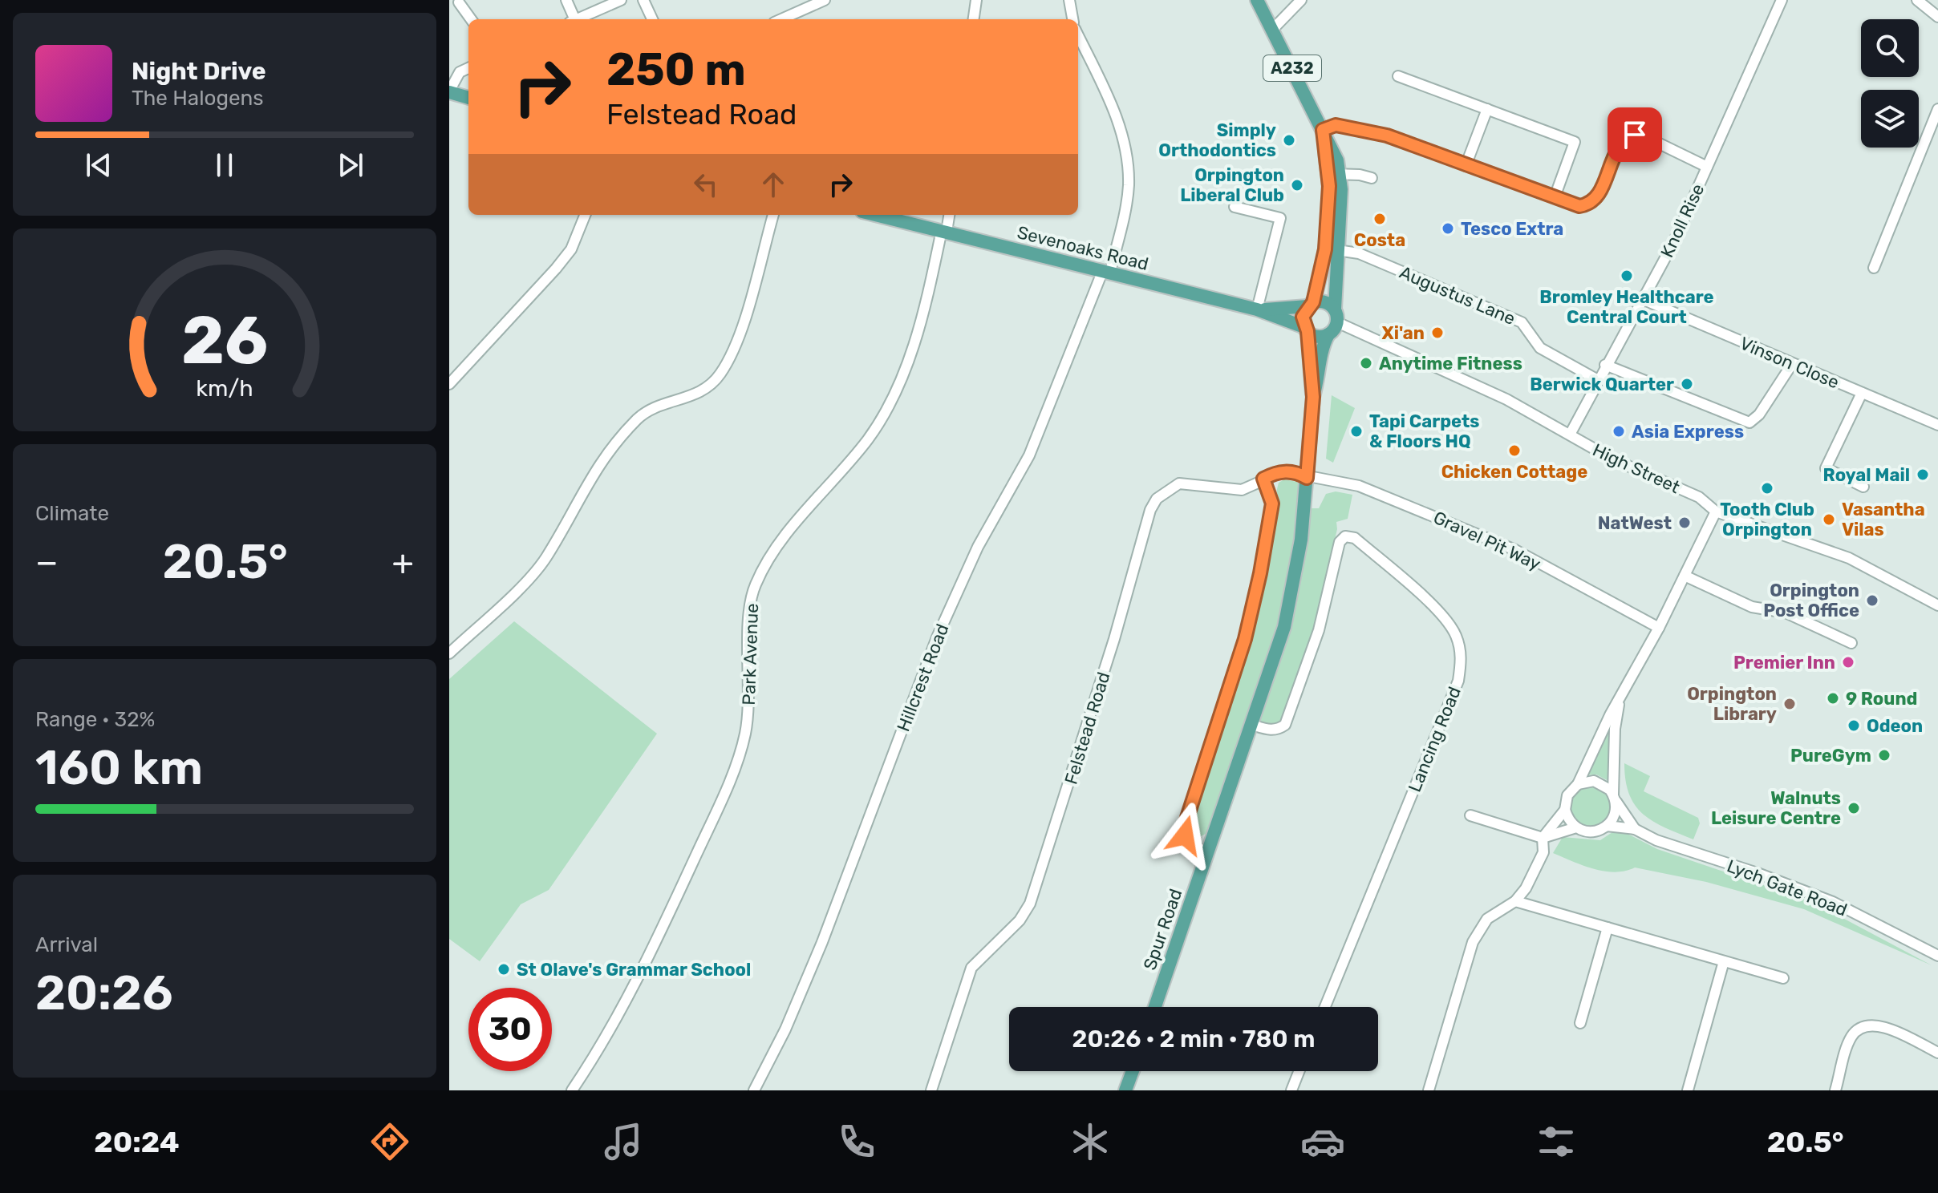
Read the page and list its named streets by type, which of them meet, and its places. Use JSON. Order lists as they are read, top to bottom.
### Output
{
  "streets": {
    "main road": ["A232", "Sevenoaks Road", "Spur Road"],
    "street": [
      "Knoll Rise",
      "Augustus Lane",
      "Vinson Close",
      "High Street",
      "Gravel Pit Way",
      "Park Avenue",
      "Hillcrest Road",
      "Felstead Road",
      "Lancing Road",
      "Lych Gate Road"
    ]
  },
  "crossings": [
    ["Knoll Rise", "Augustus Lane"],
    ["Knoll Rise", "Vinson Close"],
    ["Knoll Rise", "High Street"],
    ["Sevenoaks Road", "High Street"],
    ["Sevenoaks Road", "Park Avenue"],
    ["Sevenoaks Road", "Hillcrest Road"],
    ["Sevenoaks Road", "Spur Road"],
    ["High Street", "Spur Road"],
    ["Gravel Pit Way", "Felstead Road"],
    ["Gravel Pit Way", "Spur Road"],
    ["Felstead Road", "Spur Road"],
    ["Lancing Road", "Spur Road"]
  ],
  "places": [
    "Simply Orthodontics",
    "Orpington Liberal Club",
    "Costa",
    "Tesco Extra",
    "Bromley Healthcare Central Court",
    "Xi'an",
    "Anytime Fitness",
    "Berwick Quarter",
    "Tapi Carpets & Floors HQ",
    "Asia Express",
    "Chicken Cottage",
    "Royal Mail",
    "Tooth Club Orpington",
    "Vasantha Vilas",
    "NatWest",
    "Orpington Post Office",
    "Premier Inn",
    "9 Round",
    "Orpington Library",
    "Odeon",
    "PureGym",
    "Walnuts Leisure Centre",
    "St Olave's Grammar School"
  ],
  "page": {
    "turn": ["250 m", "Felstead Road"],
    "song": ["Night Drive", "The Halogens"],
    "tile": [
      "Climate",
      ["Range · 32%", "160 km"],
      ["Arrival", "20:26"]
    ],
    "heat": ["−", "20.5°", "+"],
    "limit": "30",
    "trip": "20:26 · 2 min · 780 m",
    "tabs": ["20:24", "20.5°"],
    "gauge": ["26", "km/h"]
  }
}
